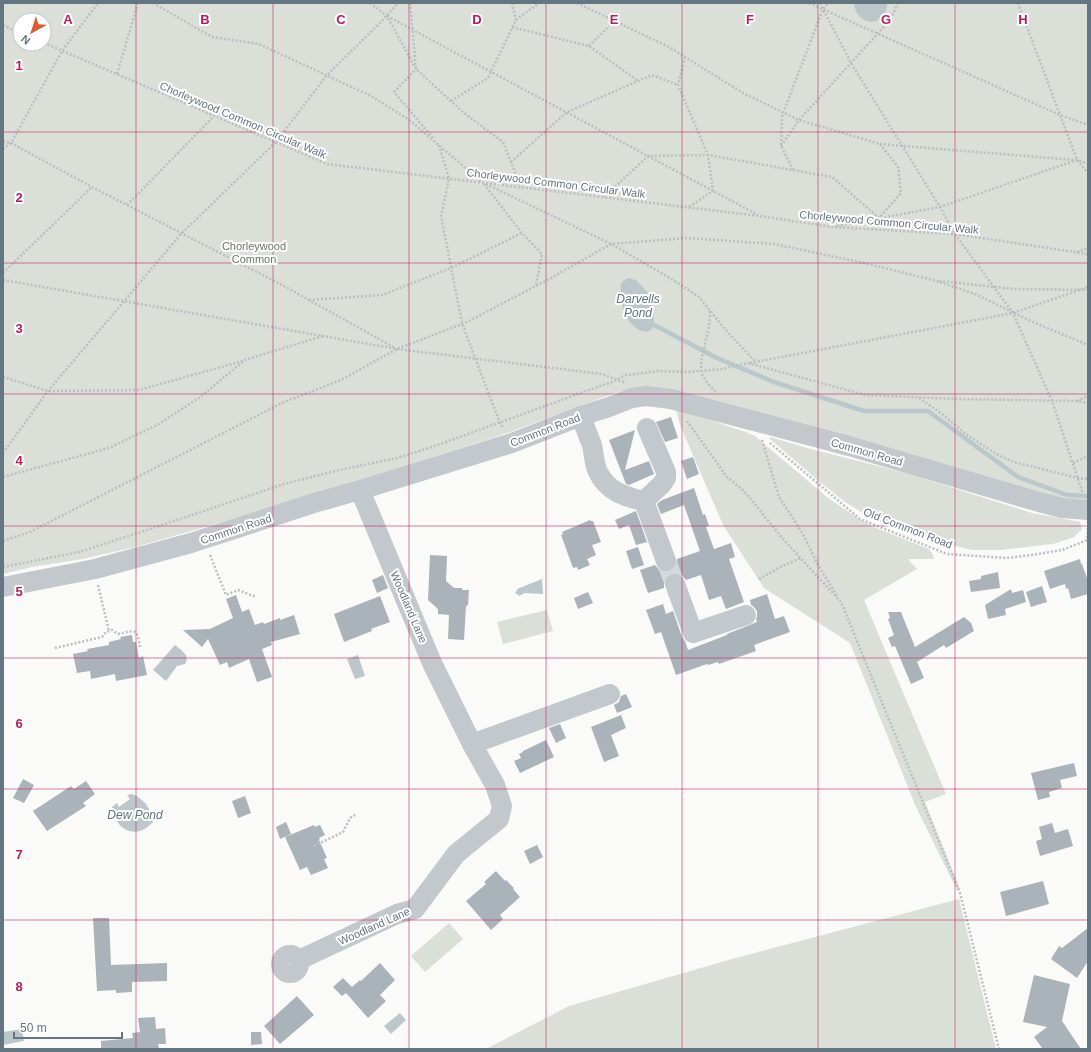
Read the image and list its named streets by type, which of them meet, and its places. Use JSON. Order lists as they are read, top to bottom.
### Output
{
  "streets": {
    "street": ["Common Road", "Woodland Lane"],
    "path": ["Chorleywood Common Circular Walk", "Old Common Road"]
  },
  "crossings": [
    ["Common Road", "Woodland Lane"]
  ],
  "water": ["Darvells Pond", "Dew Pond"],
  "parks": ["Chorleywood Common"],
  "scale_bar": "50 m",
  "north": "bottom left",
  "grid": {
    "columns": [
      "A",
      "B",
      "C",
      "D",
      "E",
      "F",
      "G",
      "H"
    ],
    "rows": [
      "1",
      "2",
      "3",
      "4",
      "5",
      "6",
      "7",
      "8"
    ]
  }
}
